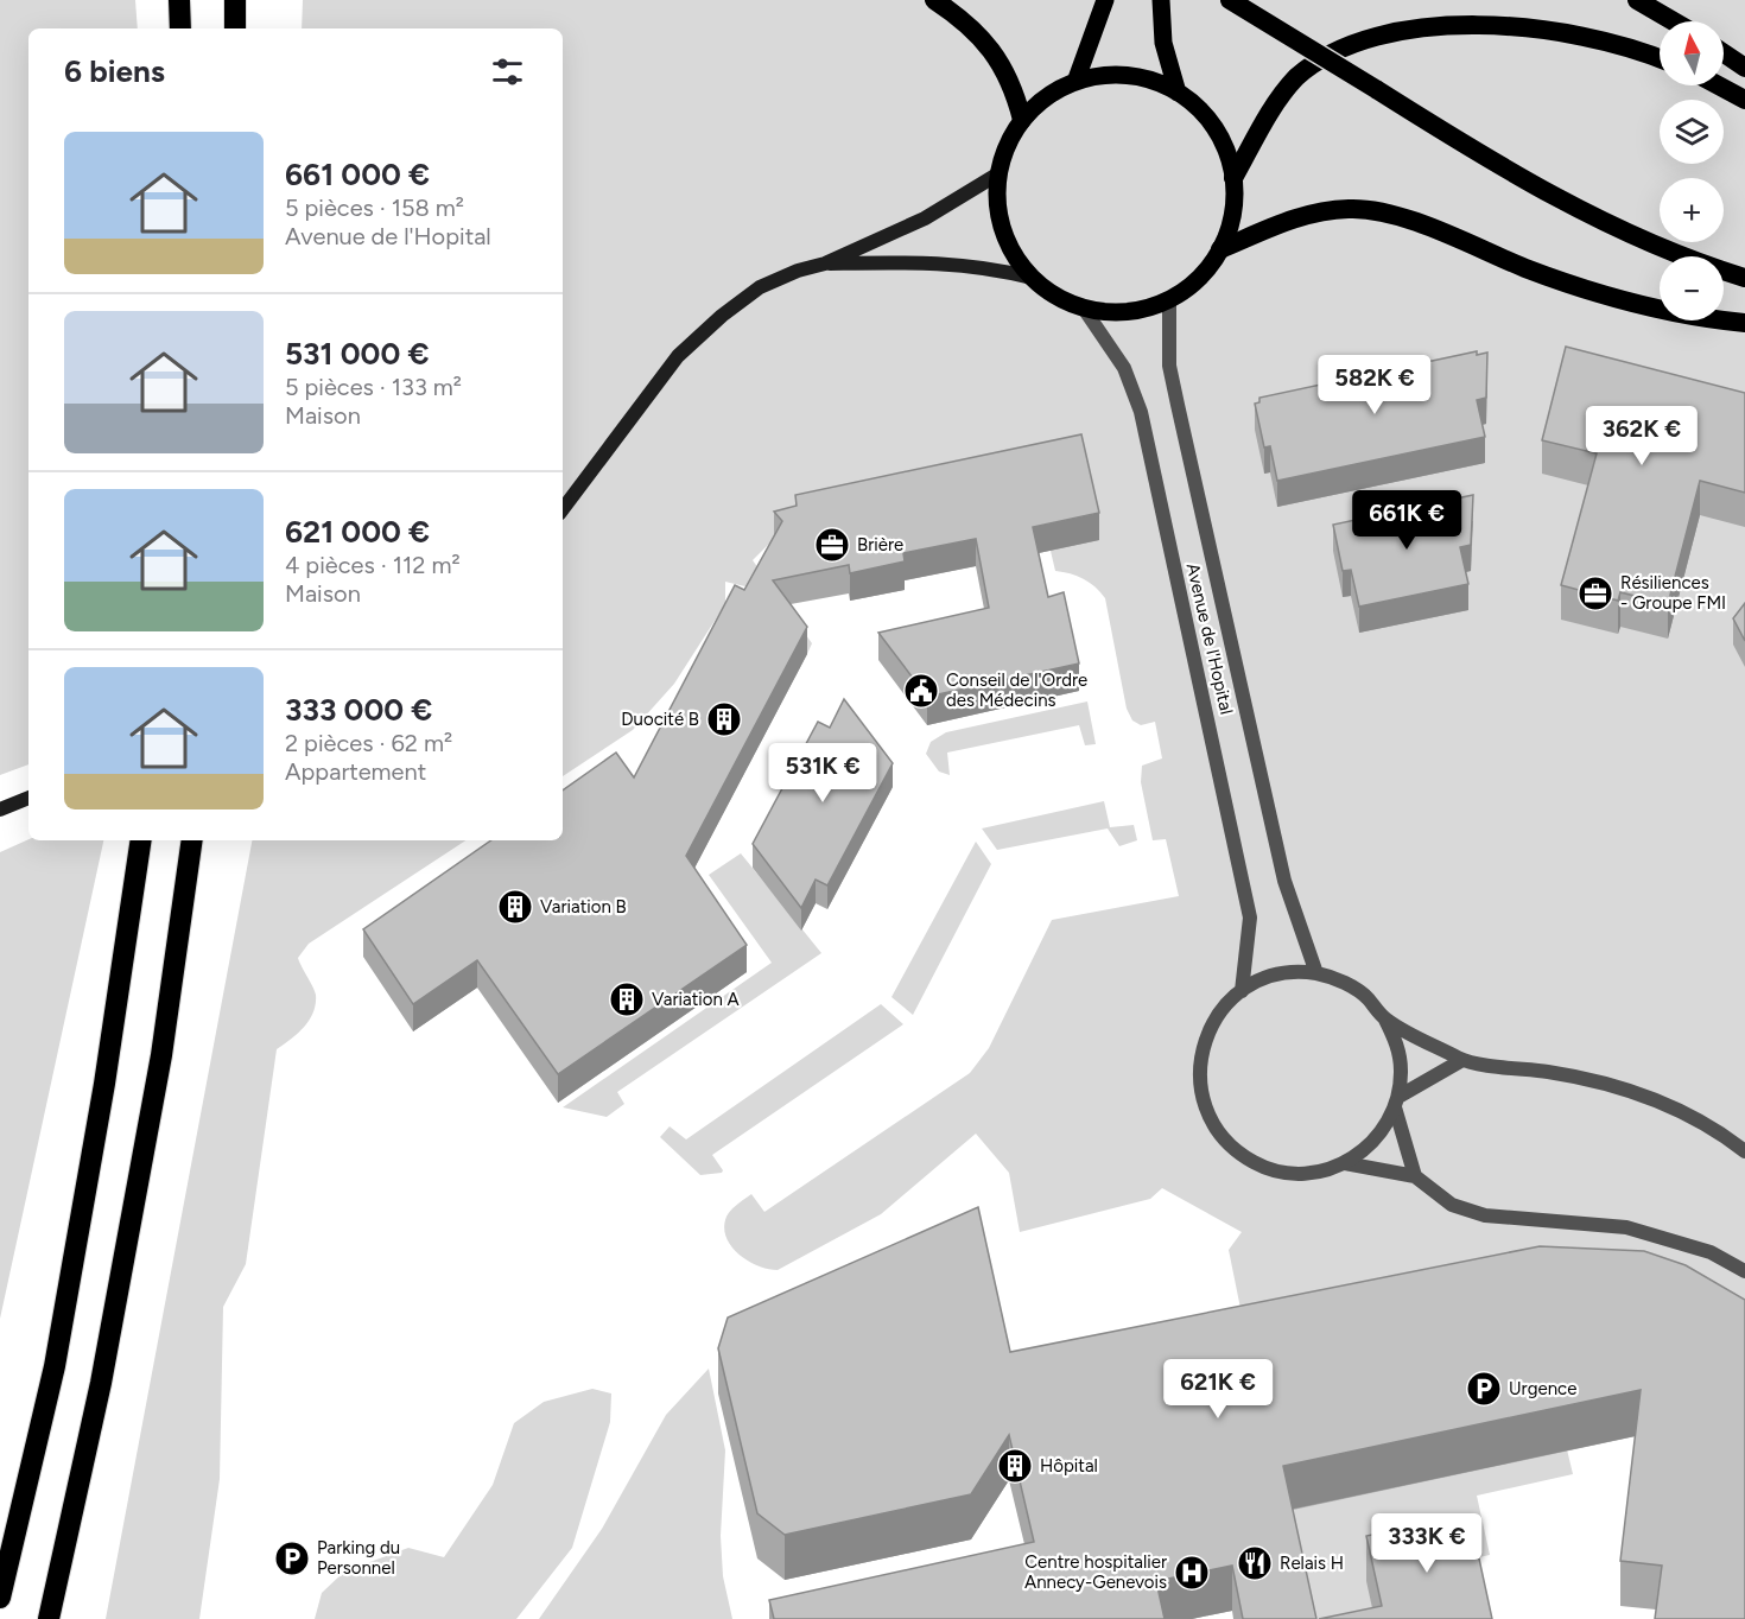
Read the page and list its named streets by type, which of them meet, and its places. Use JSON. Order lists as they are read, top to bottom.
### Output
{
  "streets": {
    "street": ["Avenue de l'Hopital"]
  },
  "places": {
    "office": ["Brière", "Résiliences - Groupe FMI"],
    "public building": ["Conseil de l'Ordre des Médecins"],
    "building": [
      "Duocité B",
      "Variation B",
      "Variation A",
      "Hôpital"
    ],
    "parking": ["Urgence", "Parking du Personnel"],
    "restaurant": ["Relais H"],
    "hospital": ["Centre hospitalier Annecy-Genevois"]
  },
  "north": "top",
  "page": {
    "map_buttons": ["+", "−"],
    "heading": "6 biens",
    "list": [
      {
        "name": "661 000 €",
        "note": "5 pièces · 158 m² · Avenue de l'Hopital"
      },
      {
        "name": "531 000 €",
        "note": "5 pièces · 133 m² · Maison"
      },
      {
        "name": "621 000 €",
        "note": "4 pièces · 112 m² · Maison"
      },
      {
        "name": "333 000 €",
        "note": "2 pièces · 62 m² · Appartement"
      }
    ],
    "price": [
      "582K €",
      "362K €",
      "661K €",
      "531K €",
      "621K €",
      "333K €"
    ]
  }
}
